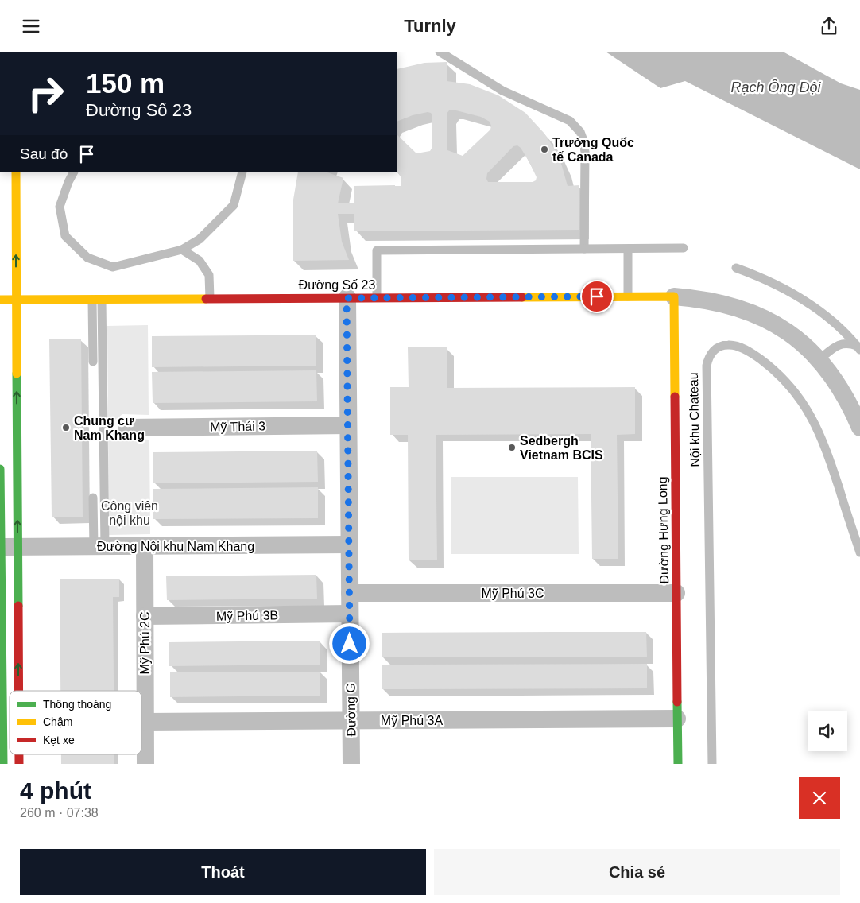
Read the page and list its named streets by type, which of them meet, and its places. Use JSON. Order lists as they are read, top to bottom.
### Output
{
  "streets": {
    "street": [
      "Đường Số 23",
      "Mỹ Thái 3",
      "Đường Hưng Long",
      "Đường Nội khu Nam Khang",
      "Mỹ Phú 3C",
      "Mỹ Phú 3B",
      "Mỹ Phú 2C",
      "Đường G",
      "Mỹ Phú 3A"
    ],
    "lane": ["Nội khu Chateau"]
  },
  "crossings": [
    ["Đường Số 23", "Đường Hưng Long"],
    ["Đường Số 23", "Đường G"],
    ["Mỹ Thái 3", "Đường G"],
    ["Đường Hưng Long", "Mỹ Phú 3C"],
    ["Đường Hưng Long", "Mỹ Phú 3A"],
    ["Đường Nội khu Nam Khang", "Mỹ Phú 2C"],
    ["Đường Nội khu Nam Khang", "Đường G"],
    ["Mỹ Phú 3C", "Đường G"],
    ["Mỹ Phú 3B", "Mỹ Phú 2C"],
    ["Mỹ Phú 3B", "Đường G"],
    ["Mỹ Phú 2C", "Mỹ Phú 3A"],
    ["Đường G", "Mỹ Phú 3A"]
  ],
  "water": ["Rạch Ông Đội"],
  "parks": ["Công viên nội khu"],
  "places": ["Trường Quốc tế Canada", "Chung cư Nam Khang", "Sedbergh Vietnam BCIS"],
  "legend": ["Thông thoáng", "Chậm", "Kẹt xe"],
  "page": {
    "header": "Turnly",
    "turn": ["150 m", "Đường Số 23"],
    "then": "Sau đó",
    "heading": ["4 phút", "260 m · 07:38"],
    "buttons": ["Thoát", "Chia sẻ"]
  }
}
